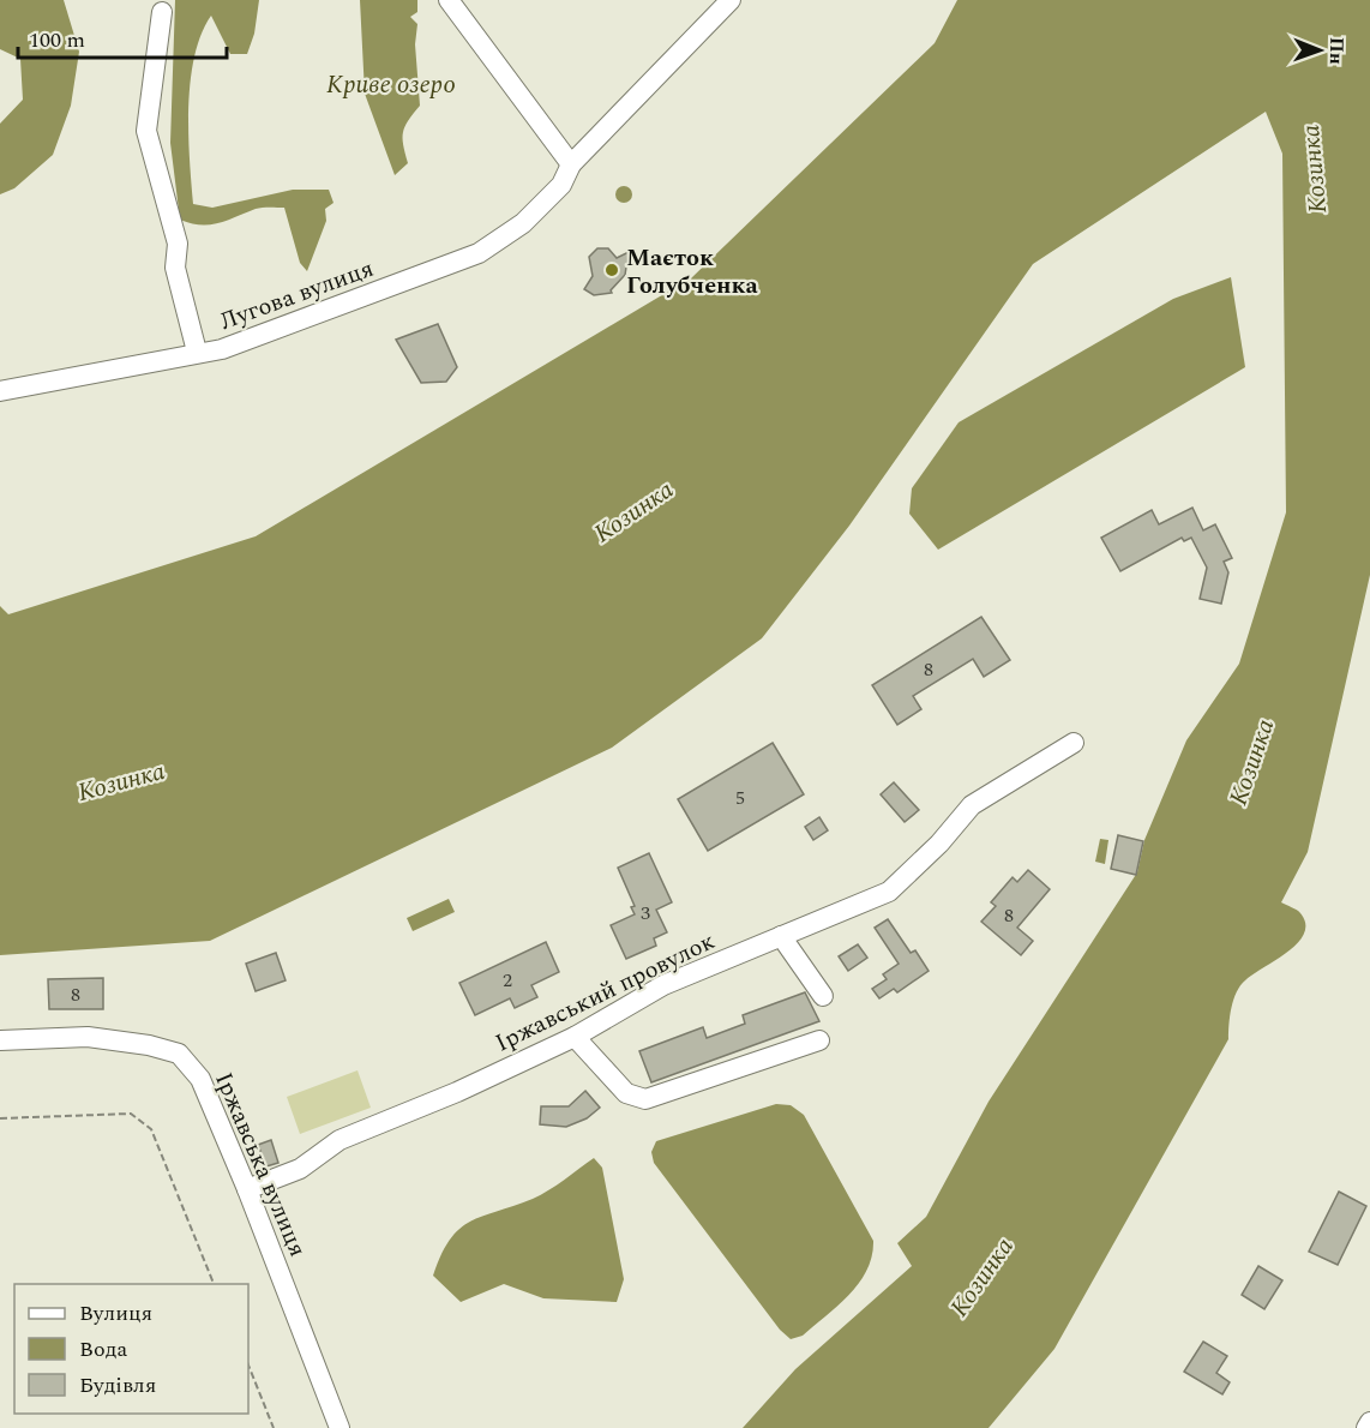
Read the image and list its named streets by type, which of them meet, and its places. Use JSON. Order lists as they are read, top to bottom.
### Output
{
  "streets": {
    "street": ["Лугова вулиця", "Іржавський провулок", "Іржавська вулиця"]
  },
  "crossings": [
    ["Іржавський провулок", "Іржавська вулиця"]
  ],
  "water": ["Криве озеро", "Козинка"],
  "places": ["Маєток Голубченка"],
  "house_numbers": [
    "8",
    "5",
    "3",
    "8",
    "2",
    "8"
  ],
  "legend": ["Вулиця", "Вода", "Будівля"],
  "scale_bar": "100 m",
  "north": "right"
}
